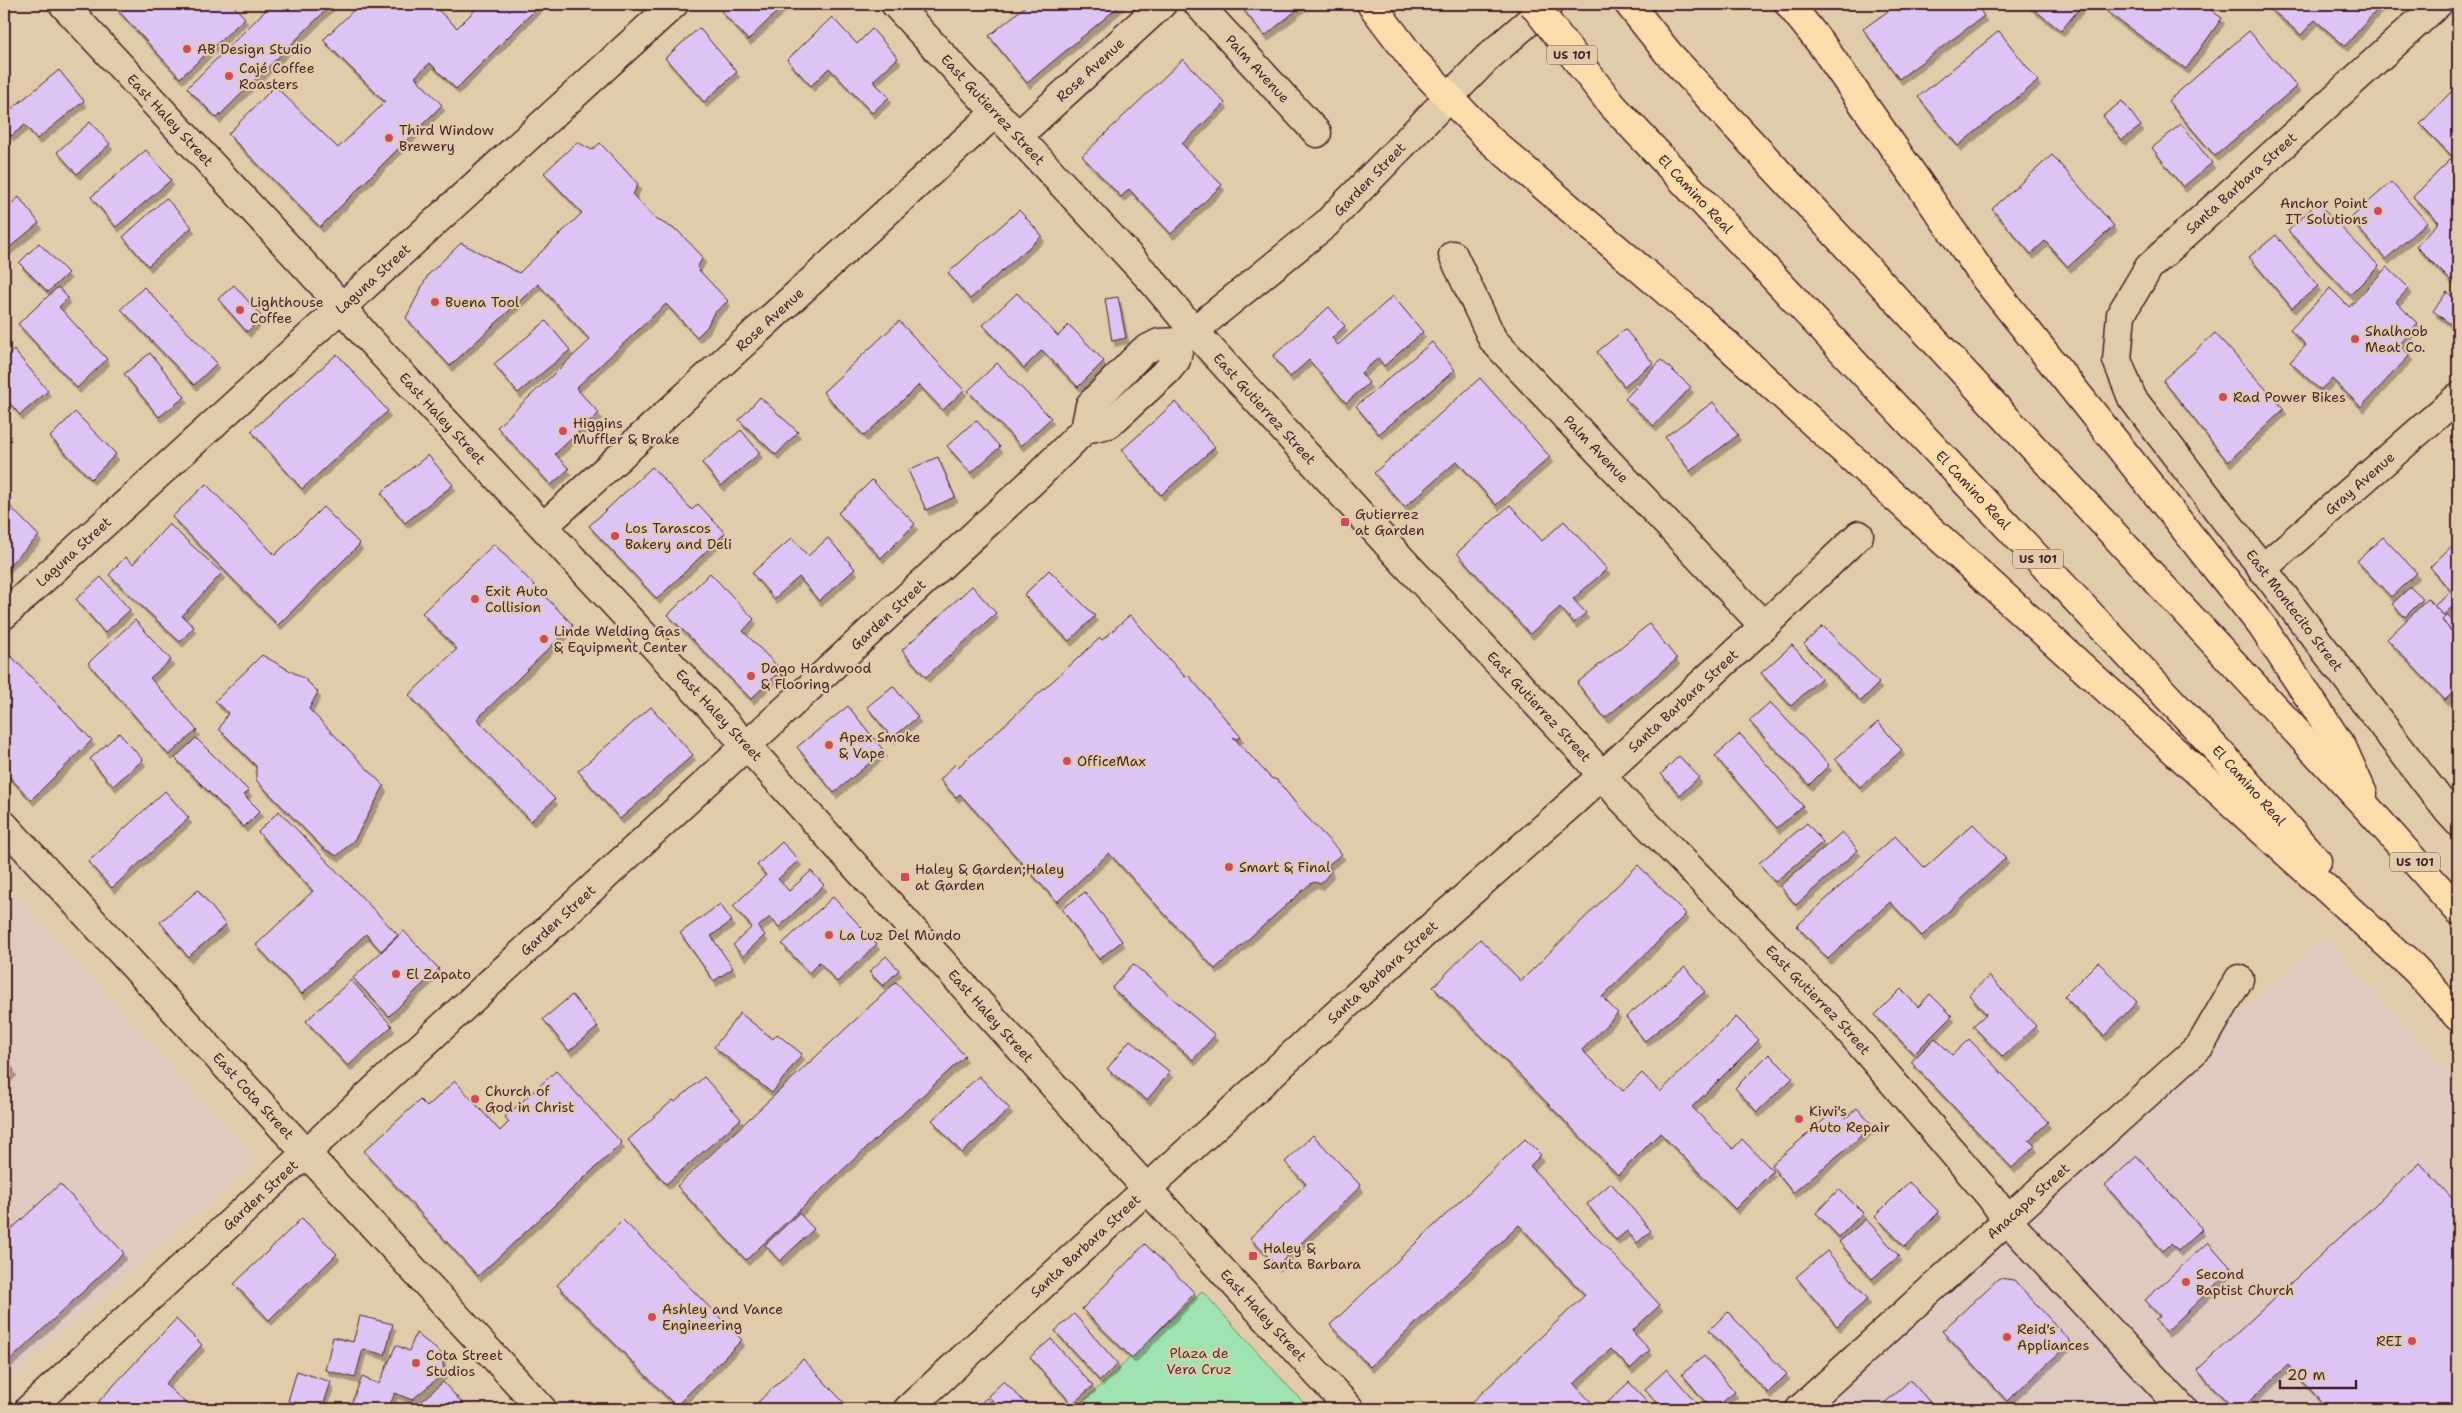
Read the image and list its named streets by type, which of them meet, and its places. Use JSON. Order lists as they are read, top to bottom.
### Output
{
  "streets": {
    "highway": ["US 101", "El Camino Real"],
    "street": [
      "Palm Avenue",
      "Rose Avenue",
      "East Gutierrez Street",
      "East Haley Street",
      "Garden Street",
      "Santa Barbara Street",
      "Laguna Street",
      "Gray Avenue",
      "East Montecito Street",
      "East Cota Street",
      "Anacapa Street"
    ]
  },
  "crossings": [
    ["Palm Avenue", "Santa Barbara Street"],
    ["Rose Avenue", "East Gutierrez Street"],
    ["Rose Avenue", "East Haley Street"],
    ["East Gutierrez Street", "Garden Street"],
    ["East Gutierrez Street", "Santa Barbara Street"],
    ["East Gutierrez Street", "Anacapa Street"],
    ["East Haley Street", "Garden Street"],
    ["East Haley Street", "Santa Barbara Street"],
    ["East Haley Street", "Laguna Street"],
    ["Garden Street", "East Cota Street"],
    ["Santa Barbara Street", "East Montecito Street"],
    ["Gray Avenue", "East Montecito Street"]
  ],
  "parks": ["Plaza de Vera Cruz"],
  "places": {
    "other": [
      "AB Design Studio",
      "Cajé Coffee Roasters",
      "Third Window Brewery",
      "Anchor Point IT Solutions",
      "Buena Tool",
      "Lighthouse Coffee",
      "Shalhoob Meat Co.",
      "Rad Power Bikes",
      "Higgins Muffler & Brake",
      "Los Tarascos Bakery and Deli",
      "Exit Auto Collision",
      "Linde Welding Gas & Equipment Center",
      "Dago Hardwood & Flooring",
      "Apex Smoke & Vape",
      "OfficeMax",
      "Smart & Final",
      "La Luz Del Mundo",
      "El Zapato",
      "Church of God in Christ",
      "Kiwi's Auto Repair",
      "Second Baptist Church",
      "Ashley and Vance Engineering",
      "Reid's Appliances",
      "REI",
      "Cota Street Studios"
    ],
    "transit": ["Gutierrez at Garden", "Haley & Garden;Haley at Garden", "Haley & Santa Barbara"]
  },
  "scale_bar": "20 m"
}
